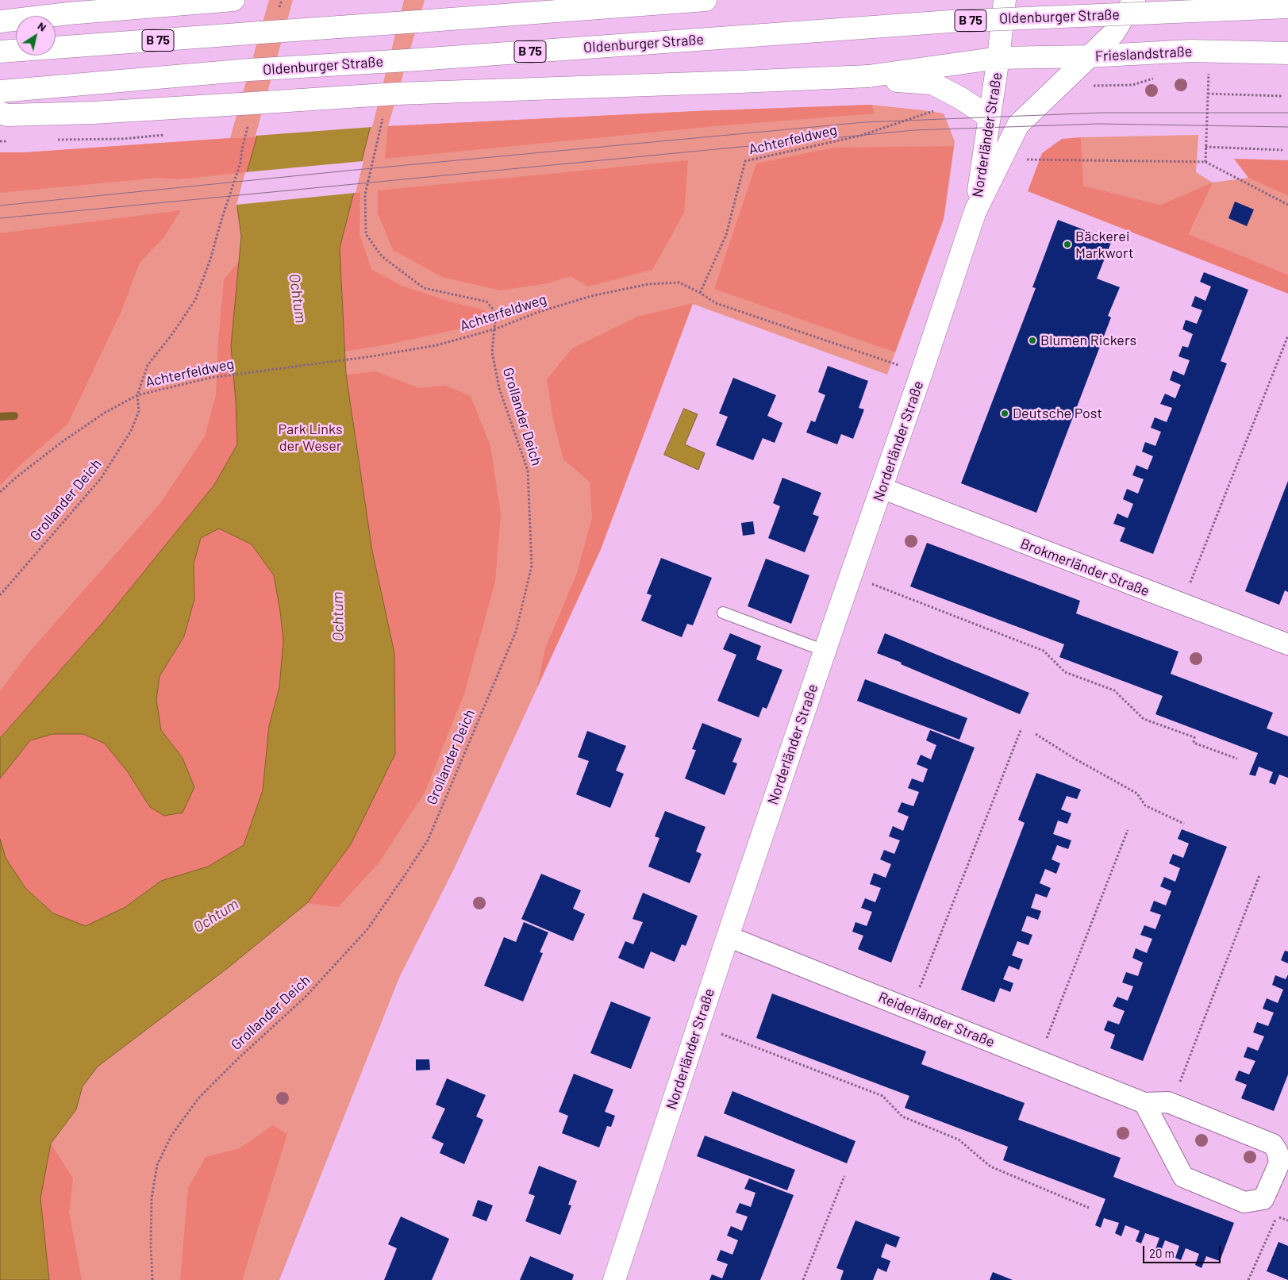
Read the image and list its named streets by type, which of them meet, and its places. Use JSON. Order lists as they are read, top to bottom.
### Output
{
  "streets": {
    "main road": [
      "Oldenburger Straße",
      "B 75",
      "Frieslandstraße",
      "Norderländer Straße"
    ],
    "street": ["Brokmerländer Straße", "Reiderländer Straße"],
    "path": ["Achterfeldweg", "Grollander Deich"]
  },
  "crossings": [
    ["Frieslandstraße", "Norderländer Straße"],
    ["Norderländer Straße", "Brokmerländer Straße"],
    ["Norderländer Straße", "Reiderländer Straße"],
    ["Achterfeldweg", "Grollander Deich"]
  ],
  "water": ["Ochtum"],
  "parks": ["Park Links der Weser"],
  "places": ["Bäckerei Markwort", "Blumen Rickers", "Deutsche Post"],
  "scale_bar": "20 m",
  "north": "top right"
}
